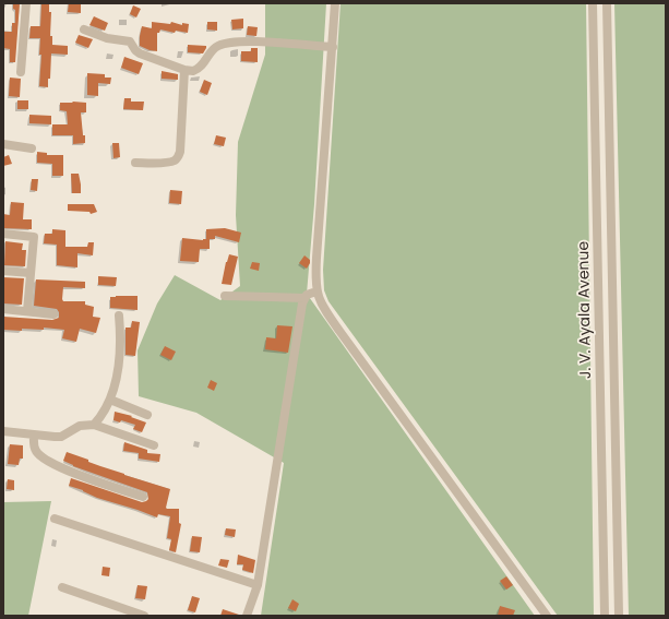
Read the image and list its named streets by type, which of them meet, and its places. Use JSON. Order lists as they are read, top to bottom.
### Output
{
  "streets": {
    "street": ["J. V. Ayala Avenue"]
  }
}
